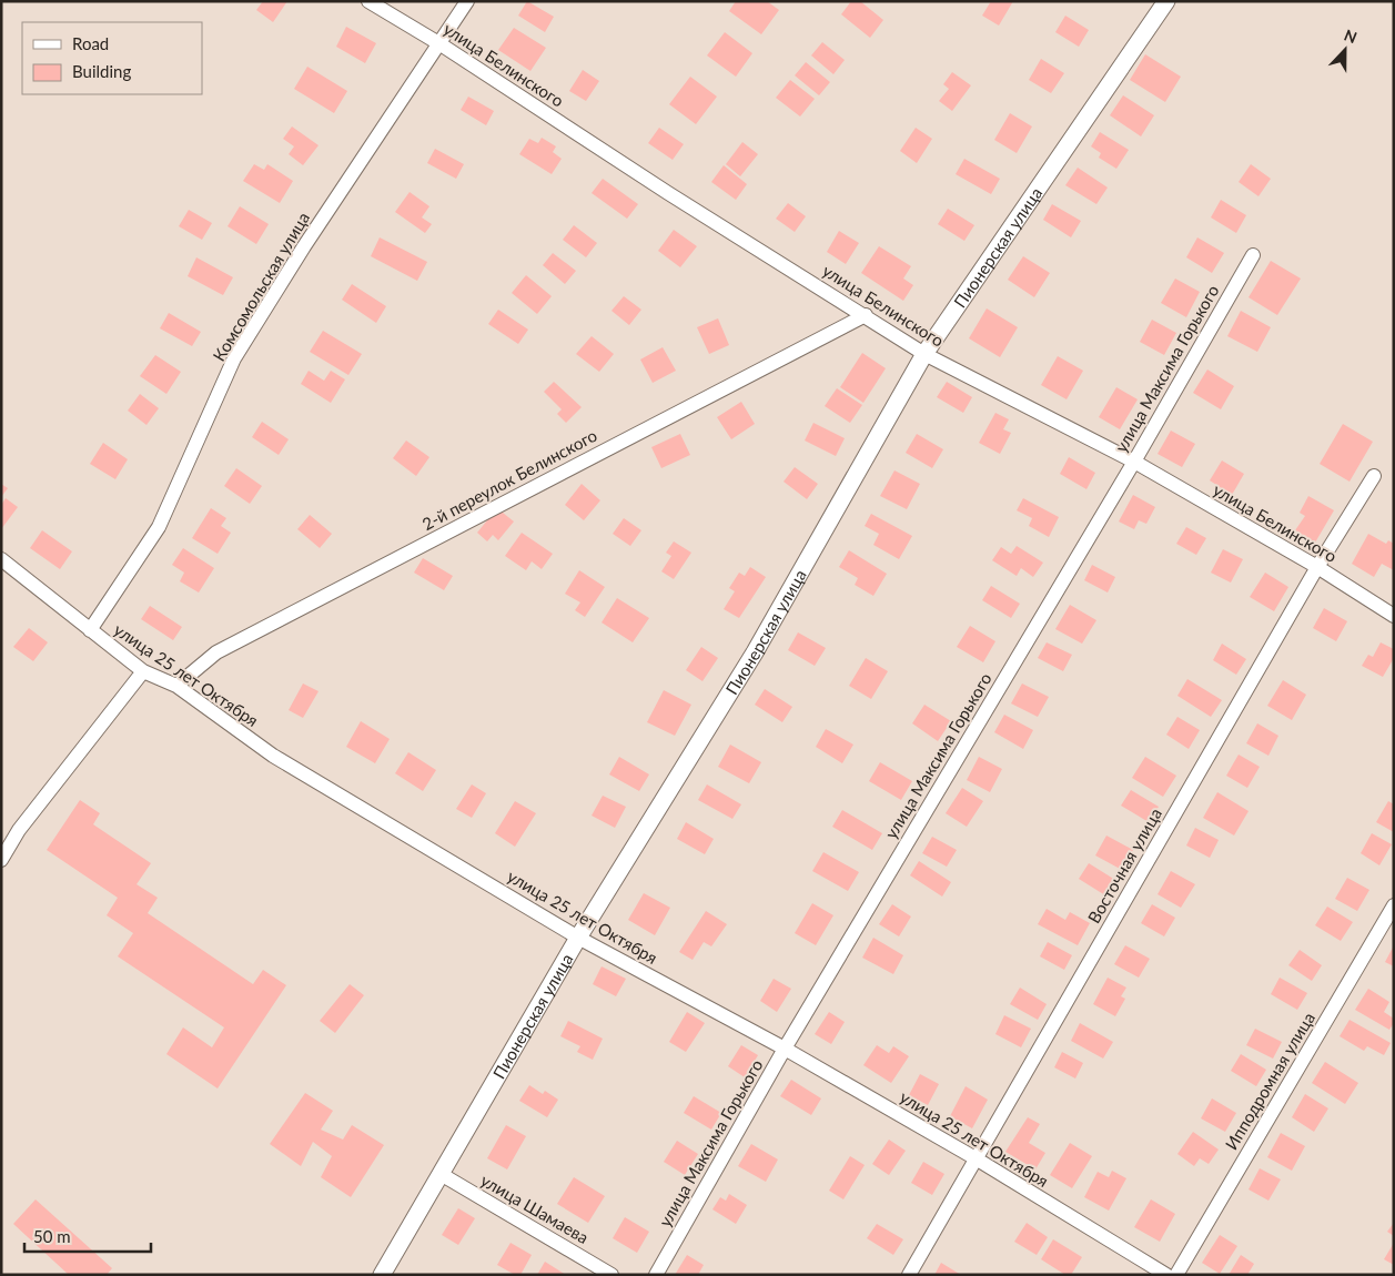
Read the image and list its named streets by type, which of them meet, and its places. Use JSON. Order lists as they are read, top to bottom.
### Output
{
  "streets": {
    "street": [
      "улица Белинского",
      "Пионерская улица",
      "Комсомольская улица",
      "улица Максима Горького",
      "2-й переулок Белинского",
      "улица 25 лет Октября",
      "Восточная улица",
      "Ипподромная улица",
      "улица Шамаева"
    ]
  },
  "crossings": [
    ["улица Белинского", "Пионерская улица"],
    ["улица Белинского", "Комсомольская улица"],
    ["улица Белинского", "улица Максима Горького"],
    ["улица Белинского", "2-й переулок Белинского"],
    ["улица Белинского", "Восточная улица"],
    ["Пионерская улица", "улица 25 лет Октября"],
    ["Пионерская улица", "улица Шамаева"],
    ["Комсомольская улица", "улица 25 лет Октября"],
    ["улица Максима Горького", "улица 25 лет Октября"],
    ["2-й переулок Белинского", "улица 25 лет Октября"],
    ["улица 25 лет Октября", "Восточная улица"]
  ],
  "legend": ["Road", "Building"],
  "scale_bar": "50 m",
  "north": "top"
}
